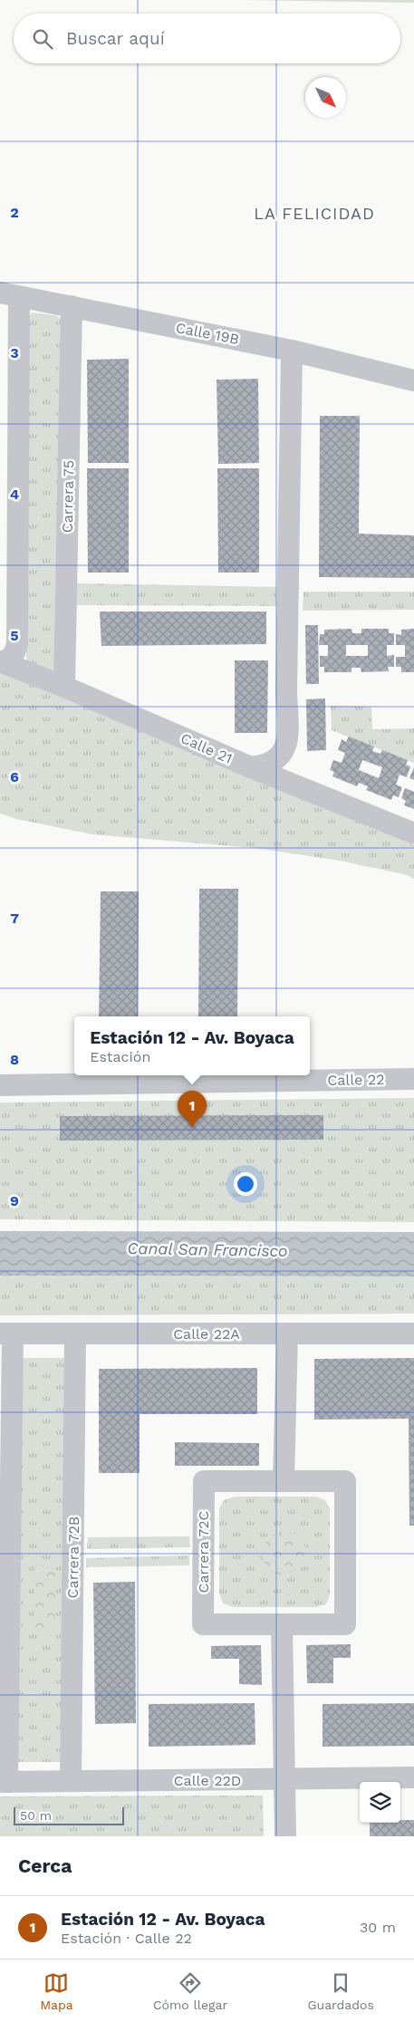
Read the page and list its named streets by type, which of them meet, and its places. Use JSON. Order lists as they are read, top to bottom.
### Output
{
  "streets": {
    "street": [
      "Calle 19B",
      "Carrera 75",
      "Calle 21",
      "Calle 22",
      "Calle 22A",
      "Carrera 72C",
      "Carrera 72B",
      "Calle 22D"
    ]
  },
  "crossings": [
    ["Calle 19B", "Carrera 75"],
    ["Carrera 75", "Calle 21"],
    ["Calle 22A", "Carrera 72B"],
    ["Carrera 72B", "Calle 22D"]
  ],
  "districts": ["LA FELICIDAD"],
  "water": ["Canal San Francisco"],
  "scale_bar": "50 m",
  "north": "bottom right",
  "page": {
    "search": "Buscar aquí",
    "popup": ["Estación 12 - Av. Boyaca", "Estación"],
    "pins": "1",
    "scale": "50 m",
    "heading": "Cerca",
    "list": [
      {
        "mark": "1",
        "name": "Estación 12 - Av. Boyaca",
        "note": "Estación · Calle 22",
        "value": "30 m"
      }
    ],
    "nav": ["Mapa", "Cómo llegar", "Guardados"]
  },
  "grid": {
    "rows": [
      "2",
      "3",
      "4",
      "5",
      "6",
      "7",
      "8",
      "9"
    ]
  }
}
